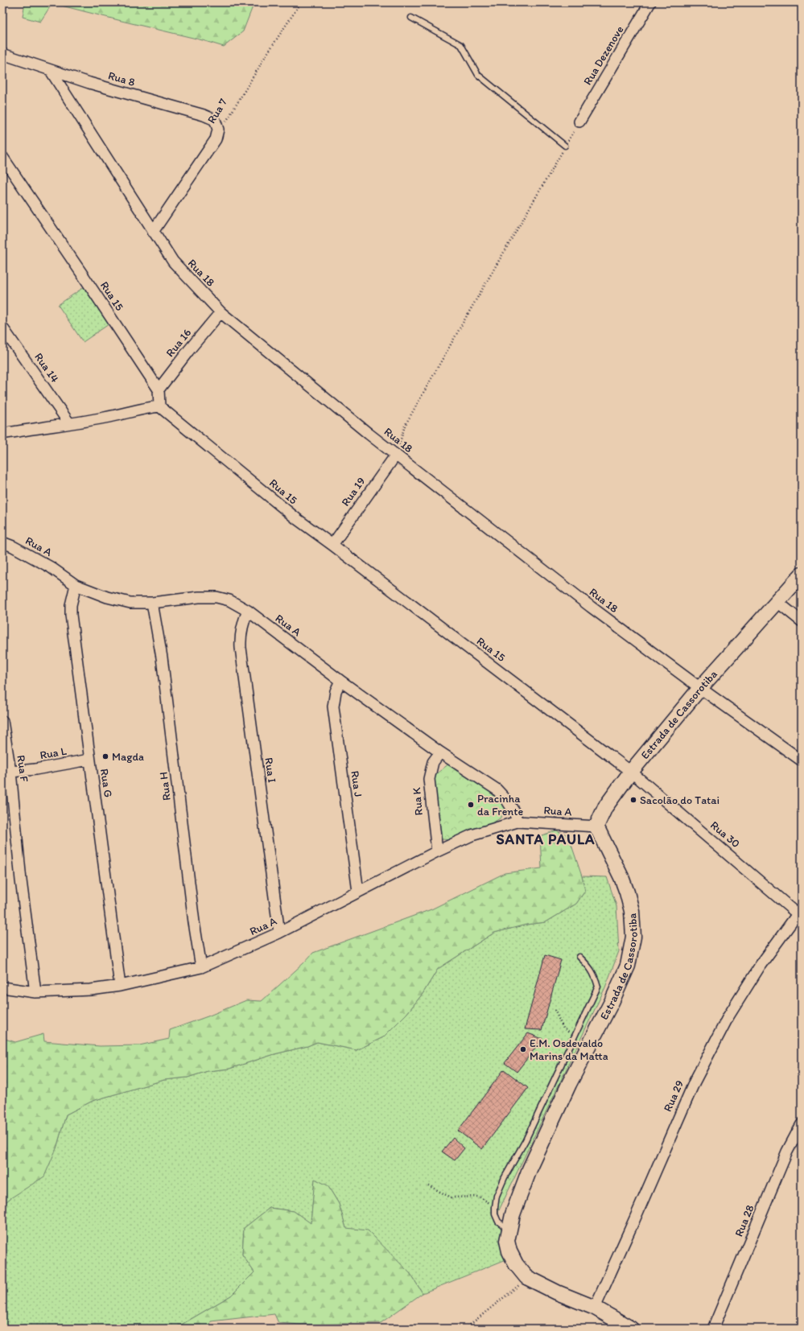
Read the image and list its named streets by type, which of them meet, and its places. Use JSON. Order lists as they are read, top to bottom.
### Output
{
  "streets": {
    "main road": ["Estrada de Cassorotiba"],
    "street": [
      "Rua Dezenove",
      "Rua 8",
      "Rua 7",
      "Rua 18",
      "Rua 15",
      "Rua 16",
      "Rua 14",
      "Rua 19",
      "Rua A",
      "Rua L",
      "Rua F",
      "Rua I",
      "Rua G",
      "Rua J",
      "Rua H",
      "Rua K",
      "Rua 30",
      "Rua 29",
      "Rua 28"
    ]
  },
  "crossings": [
    ["Rua 8", "Rua 7"],
    ["Rua 8", "Rua 18"],
    ["Rua 7", "Rua 18"],
    ["Rua 18", "Rua 16"],
    ["Rua 18", "Rua 19"],
    ["Rua 18", "Estrada de Cassorotiba"],
    ["Rua 15", "Rua 16"],
    ["Rua 15", "Rua 19"],
    ["Rua 15", "Estrada de Cassorotiba"],
    ["Rua 15", "Rua 30"],
    ["Rua A", "Estrada de Cassorotiba"],
    ["Rua A", "Rua F"],
    ["Rua A", "Rua I"],
    ["Rua A", "Rua G"],
    ["Rua A", "Rua J"],
    ["Rua A", "Rua H"],
    ["Rua A", "Rua K"],
    ["Estrada de Cassorotiba", "Rua 30"],
    ["Estrada de Cassorotiba", "Rua 29"],
    ["Rua L", "Rua F"],
    ["Rua L", "Rua G"],
    ["Rua 30", "Rua 29"]
  ],
  "districts": ["SANTA PAULA"],
  "places": [
    "Magda",
    "Sacolão do Tatai",
    "Pracinha da Frente",
    "E.M. Osdevaldo Marins da Matta"
  ]
}
